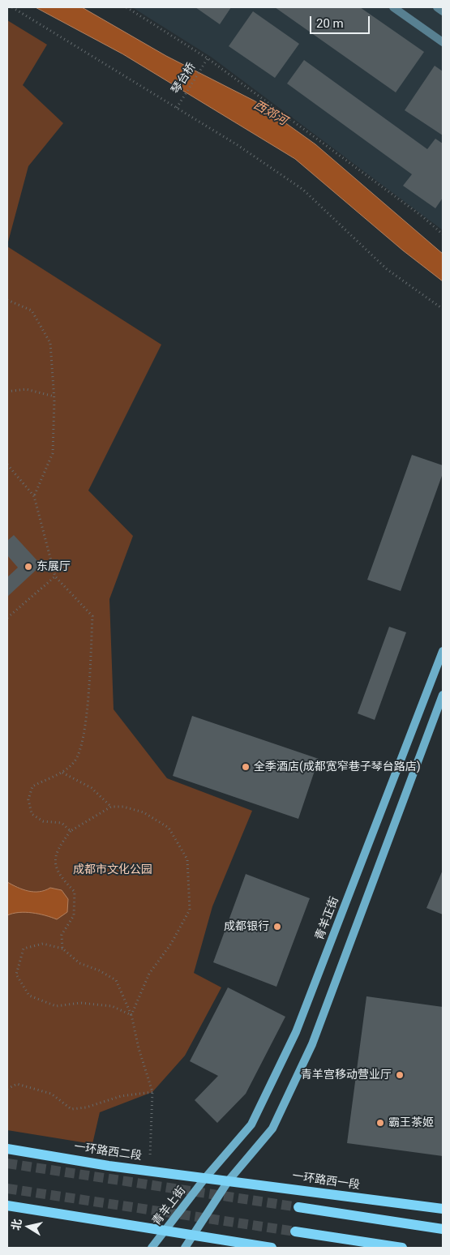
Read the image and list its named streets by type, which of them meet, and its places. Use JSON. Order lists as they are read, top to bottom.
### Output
{
  "streets": {
    "main road": [
      "青羊正街",
      "一环路西二段",
      "一环路西一段",
      "青羊上街"
    ],
    "path": ["琴台桥"]
  },
  "crossings": [
    ["青羊正街", "一环路西二段"],
    ["青羊正街", "一环路西一段"],
    ["青羊正街", "青羊上街"],
    ["一环路西二段", "一环路西一段"],
    ["一环路西二段", "青羊上街"],
    ["一环路西一段", "青羊上街"]
  ],
  "water": ["西郊河"],
  "parks": ["成都市文化公园"],
  "places": [
    "东展厅",
    "全季酒店(成都宽窄巷子琴台路店)",
    "成都银行",
    "青羊宫移动营业厅",
    "霸王茶姬"
  ],
  "scale_bar": "20 m",
  "north": "left"
}
